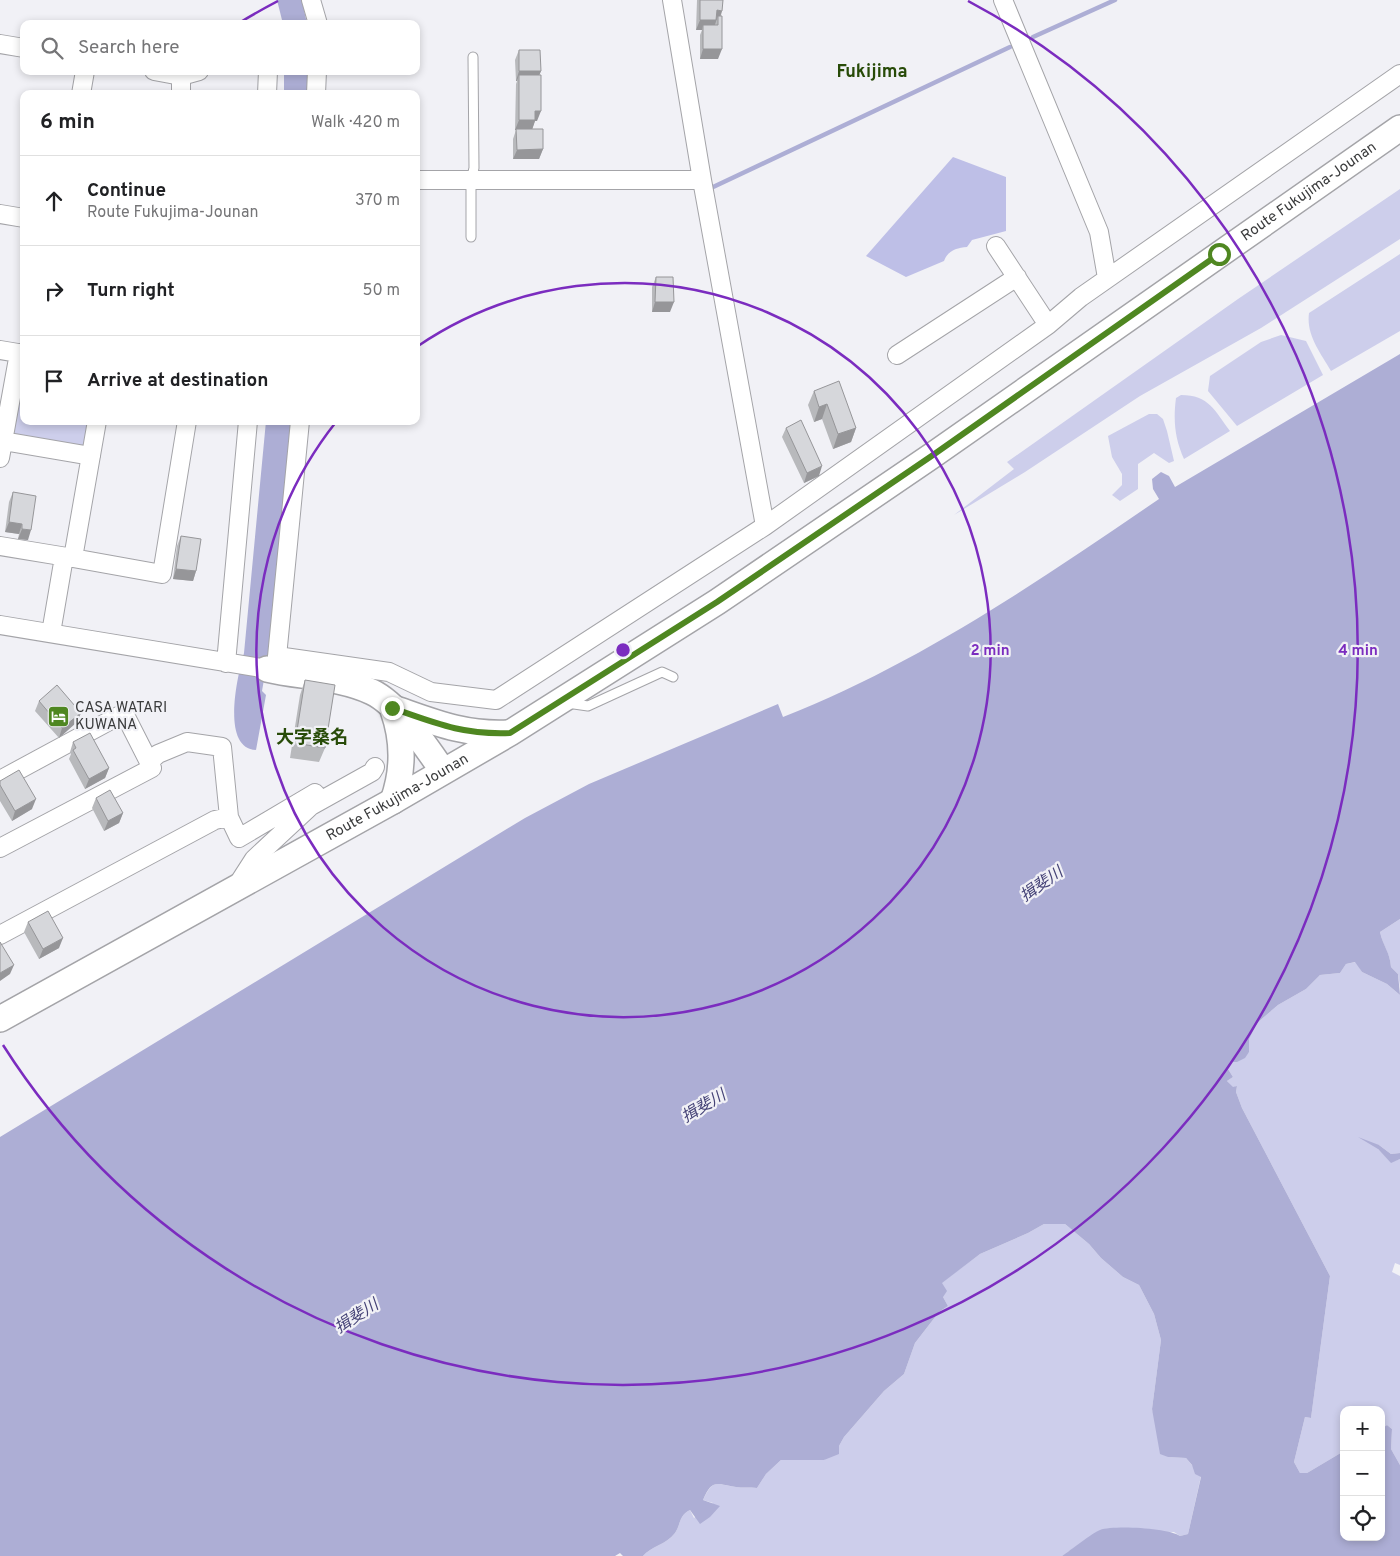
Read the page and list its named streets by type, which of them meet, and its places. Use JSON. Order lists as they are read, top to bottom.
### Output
{
  "streets": {
    "main road": ["Route Fukujima-Jounan"]
  },
  "districts": ["Fukijima", "大字桑名"],
  "water": ["揖斐川"],
  "places": {
    "hotel": ["CASA WATARI KUWANA"]
  },
  "page": {
    "search": "Search here",
    "heading": ["6 min", "Walk · 420 m"],
    "list": [
      ["Continue", "Route Fukujima-Jounan", "370 m"],
      ["Turn right", "50 m"],
      "Arrive at destination"
    ],
    "map_buttons": ["+", "−"]
  },
  "rings": ["2 min", "4 min"]
}
